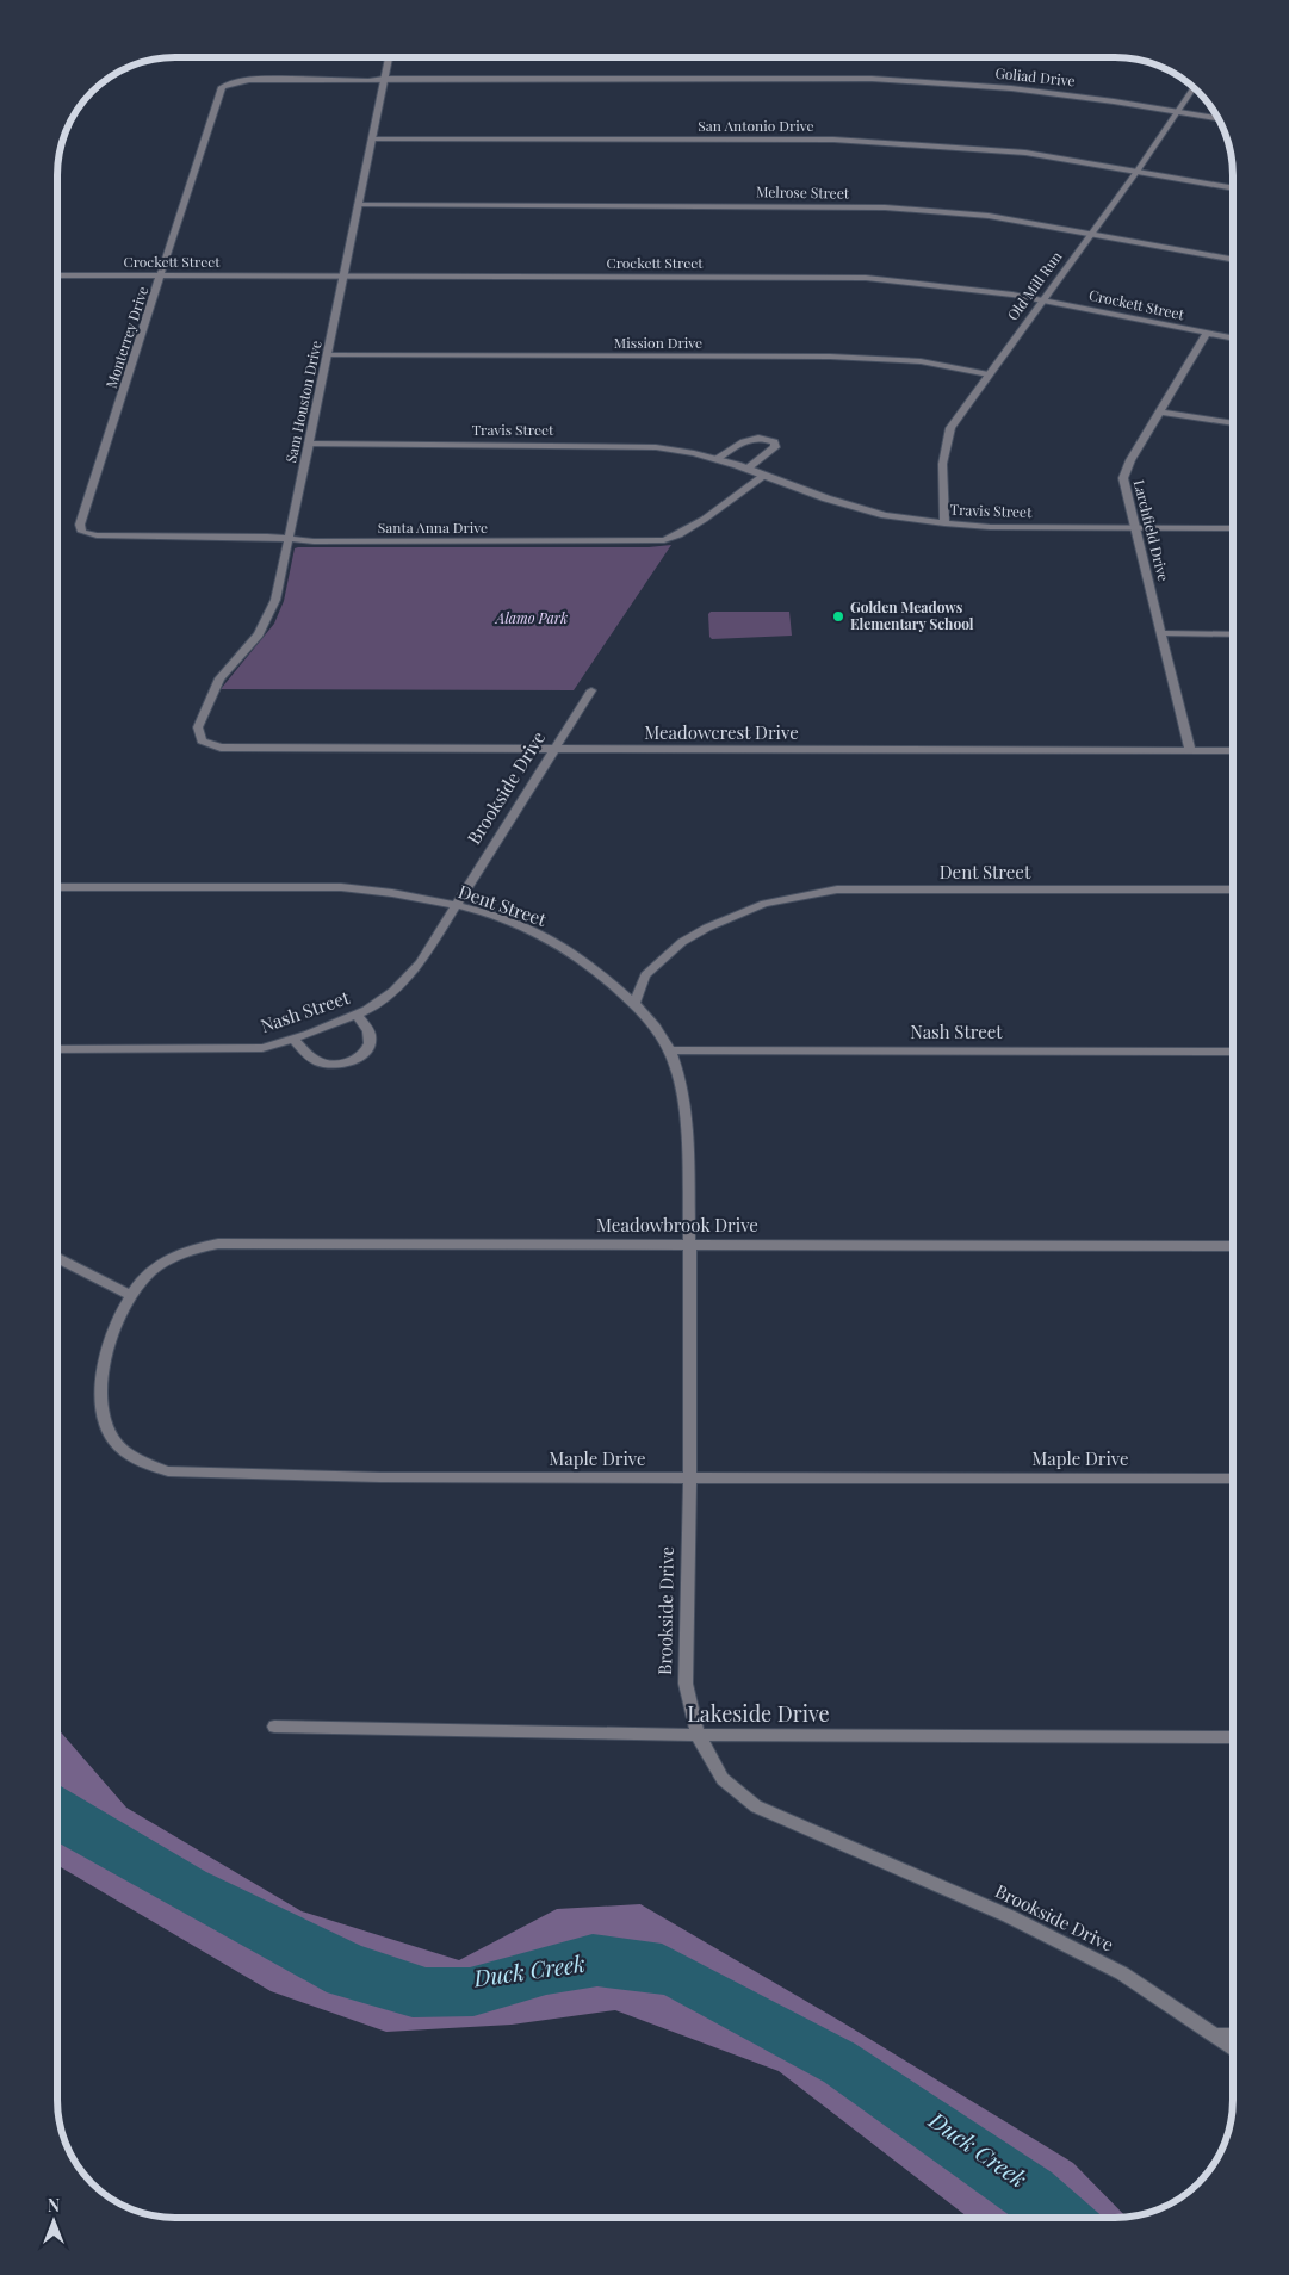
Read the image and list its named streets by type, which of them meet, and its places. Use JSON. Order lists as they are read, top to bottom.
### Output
{
  "streets": {
    "street": [
      "Goliad Drive",
      "San Antonio Drive",
      "Melrose Street",
      "Crockett Street",
      "Old Mill Run",
      "Monterrey Drive",
      "Mission Drive",
      "Sam Houston Drive",
      "Travis Street",
      "Santa Anna Drive",
      "Larchfield Drive",
      "Meadowcrest Drive",
      "Brookside Drive",
      "Dent Street",
      "Nash Street",
      "Meadowbrook Drive",
      "Maple Drive",
      "Lakeside Drive"
    ]
  },
  "crossings": [
    ["Goliad Drive", "Old Mill Run"],
    ["Goliad Drive", "Monterrey Drive"],
    ["Goliad Drive", "Sam Houston Drive"],
    ["San Antonio Drive", "Old Mill Run"],
    ["San Antonio Drive", "Sam Houston Drive"],
    ["Melrose Street", "Old Mill Run"],
    ["Melrose Street", "Sam Houston Drive"],
    ["Crockett Street", "Old Mill Run"],
    ["Crockett Street", "Monterrey Drive"],
    ["Crockett Street", "Sam Houston Drive"],
    ["Crockett Street", "Larchfield Drive"],
    ["Old Mill Run", "Mission Drive"],
    ["Old Mill Run", "Travis Street"],
    ["Monterrey Drive", "Santa Anna Drive"],
    ["Mission Drive", "Sam Houston Drive"],
    ["Sam Houston Drive", "Travis Street"],
    ["Sam Houston Drive", "Santa Anna Drive"],
    ["Sam Houston Drive", "Meadowcrest Drive"],
    ["Travis Street", "Santa Anna Drive"],
    ["Travis Street", "Larchfield Drive"],
    ["Larchfield Drive", "Meadowcrest Drive"],
    ["Meadowcrest Drive", "Brookside Drive"],
    ["Brookside Drive", "Dent Street"],
    ["Brookside Drive", "Nash Street"],
    ["Brookside Drive", "Meadowbrook Drive"],
    ["Brookside Drive", "Maple Drive"],
    ["Brookside Drive", "Lakeside Drive"],
    ["Dent Street", "Nash Street"],
    ["Meadowbrook Drive", "Maple Drive"]
  ],
  "water": ["Duck Creek"],
  "parks": ["Alamo Park"],
  "places": ["Golden Meadows Elementary School"],
  "north": "top"
}
